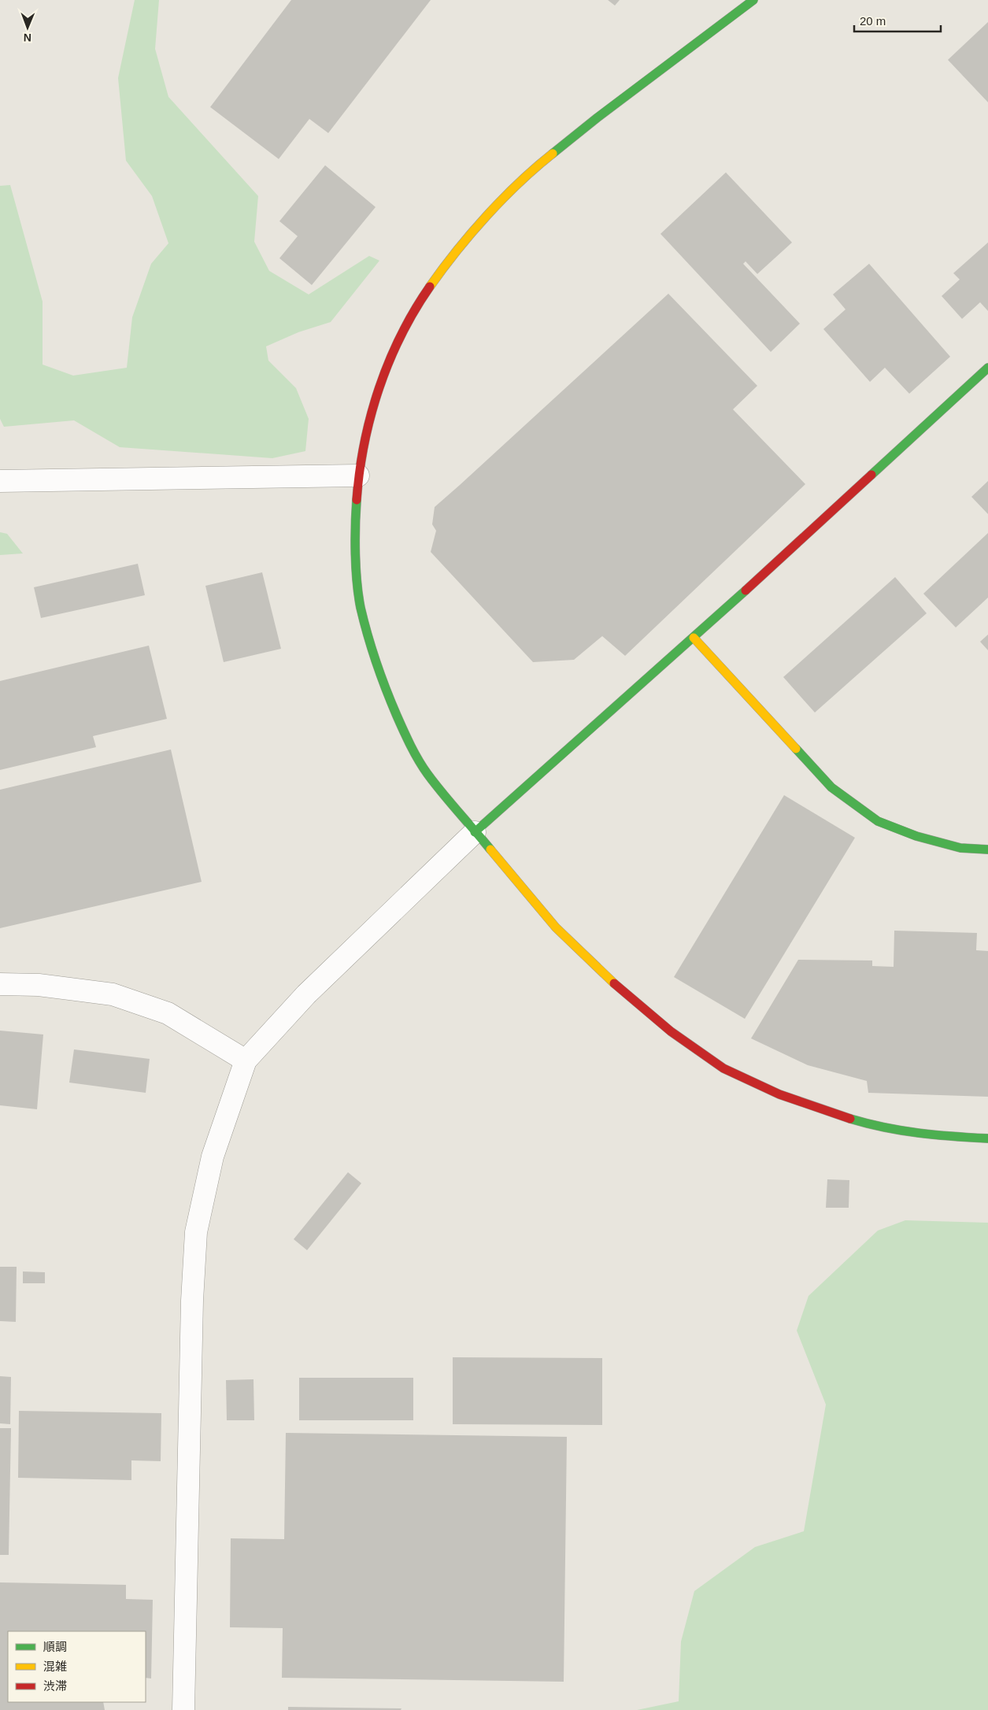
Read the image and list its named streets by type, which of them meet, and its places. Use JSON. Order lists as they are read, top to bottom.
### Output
{
  "legend": ["順調", "混雑", "渋滞"],
  "scale_bar": "20 m",
  "north": "bottom"
}
